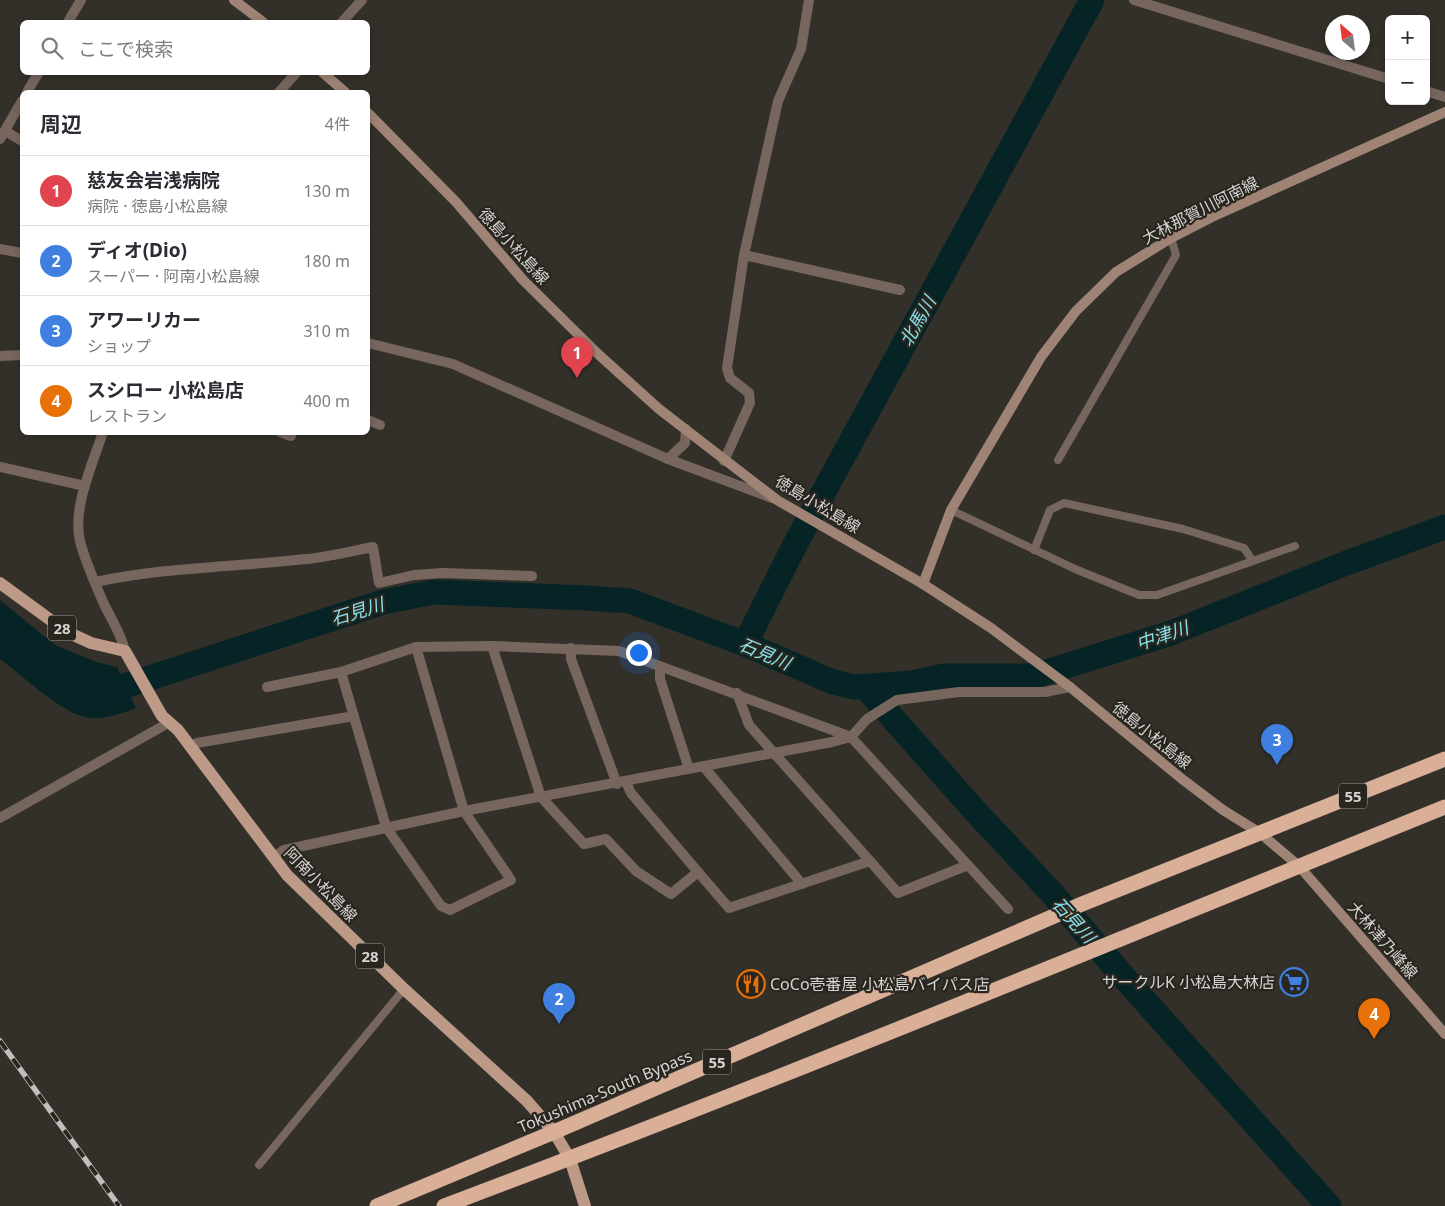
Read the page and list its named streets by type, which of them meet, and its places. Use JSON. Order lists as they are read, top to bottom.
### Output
{
  "streets": {
    "highway": ["55", "Tokushima-South Bypass"],
    "main road": [
      "大林那賀川阿南線",
      "徳島小松島線",
      "28",
      "阿南小松島線",
      "大林津乃峰線"
    ]
  },
  "crossings": [
    ["大林那賀川阿南線", "徳島小松島線"],
    ["徳島小松島線", "55"],
    ["徳島小松島線", "大林津乃峰線"],
    ["徳島小松島線", "Tokushima-South Bypass"],
    ["28", "阿南小松島線"],
    ["55", "阿南小松島線"],
    ["55", "大林津乃峰線"],
    ["55", "Tokushima-South Bypass"],
    ["阿南小松島線", "Tokushima-South Bypass"]
  ],
  "water": ["北馬川", "石見川", "中津川"],
  "places": {
    "supermarket": ["サークルK 小松島大林店"],
    "restaurant": ["CoCo壱番屋 小松島バイパス店"]
  },
  "north": "top left",
  "page": {
    "map_buttons": ["+", "−"],
    "search": "ここで検索",
    "heading": ["周辺", "4件"],
    "list": [
      {
        "mark": "1",
        "name": "慈友会岩浅病院",
        "note": "病院 · 徳島小松島線",
        "value": "130 m"
      },
      {
        "mark": "2",
        "name": "ディオ(Dio)",
        "note": "スーパー · 阿南小松島線",
        "value": "180 m"
      },
      {
        "mark": "3",
        "name": "アワーリカー",
        "note": "ショップ",
        "value": "310 m"
      },
      {
        "mark": "4",
        "name": "スシロー 小松島店",
        "note": "レストラン",
        "value": "400 m"
      }
    ],
    "pins": [
      "1",
      "3",
      "2",
      "4"
    ]
  }
}
